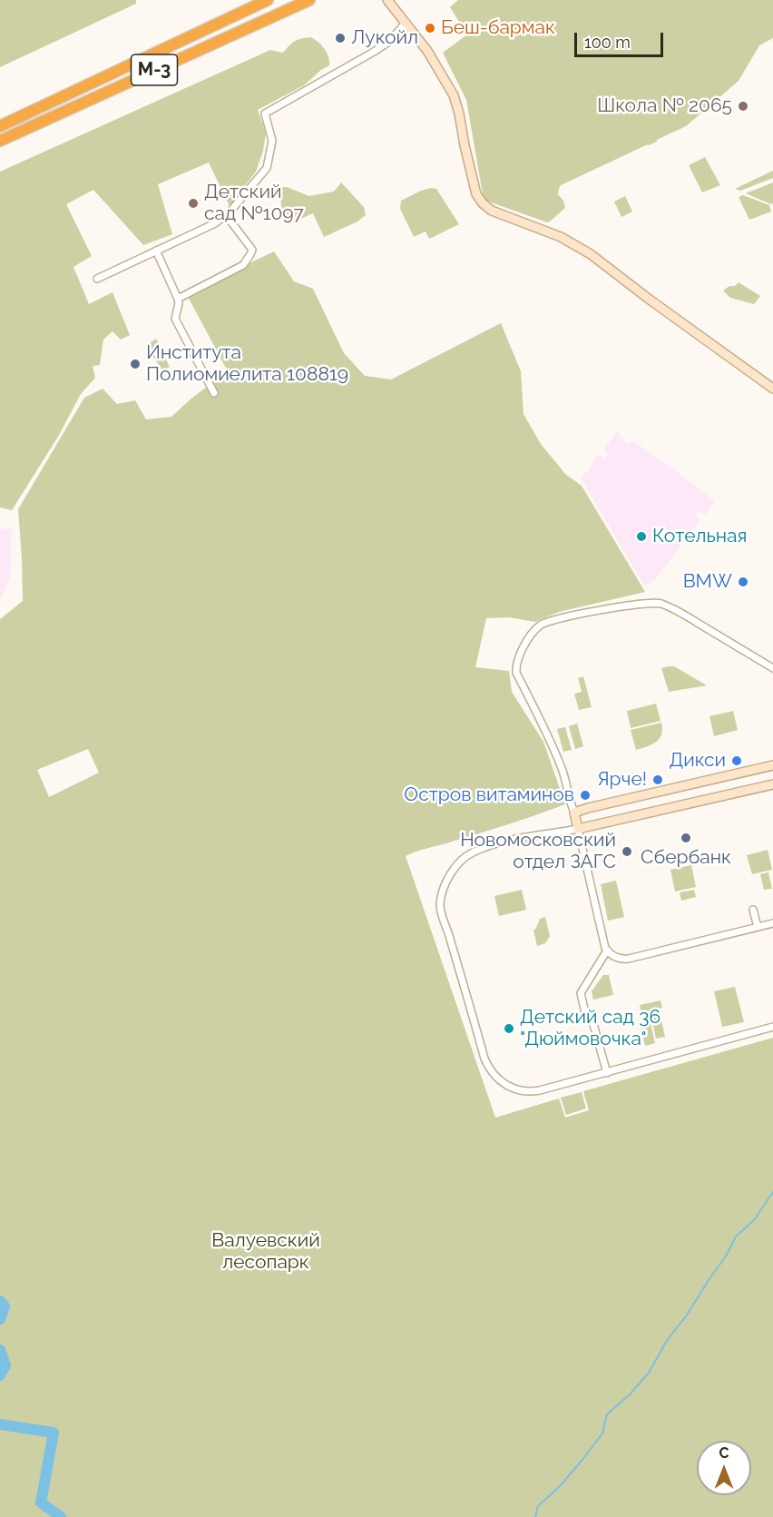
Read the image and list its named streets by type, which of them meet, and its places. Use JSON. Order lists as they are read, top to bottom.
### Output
{
  "streets": {
    "highway": ["М-3"]
  },
  "parks": ["Валуевский лесопарк"],
  "places": [
    "Беш-бармак",
    "Лукойл",
    "Школа № 2065",
    "Детский сад №1097",
    "Института Полиомиелита 108819",
    "Котельная",
    "BMW",
    "Дикси",
    "Ярче!",
    "Остров витаминов",
    "Сбербанк",
    "Новомосковский отдел ЗАГС",
    "Детский сад 36 \"Дюймовочка\""
  ],
  "scale_bar": "100 m",
  "north": "top"
}
